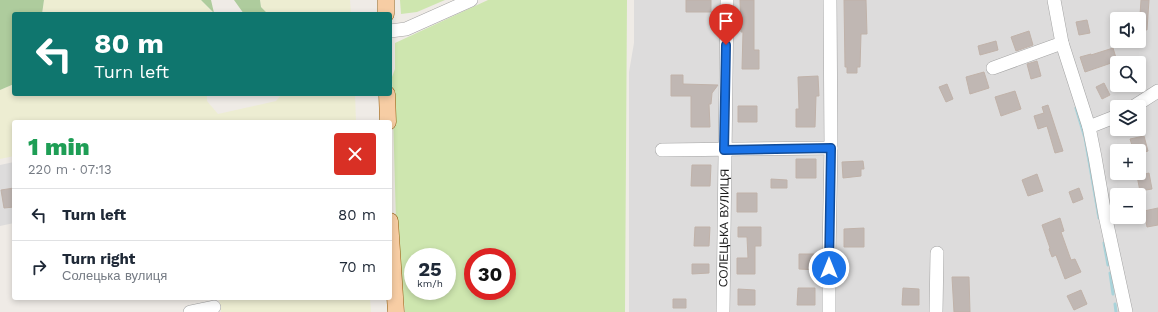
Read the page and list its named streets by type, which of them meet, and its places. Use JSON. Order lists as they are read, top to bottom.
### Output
{
  "streets": {
    "street": ["СОЛЕЦЬКА ВУЛИЦЯ"]
  },
  "page": {
    "map_buttons": ["+", "−"],
    "turn": ["80 m", "Turn left"],
    "heading": ["1 min", "220 m · 07:13"],
    "list": [
      {
        "name": "Turn left",
        "value": "80 m"
      },
      {
        "name": "Turn right",
        "note": "Солецька вулиця",
        "value": "70 m"
      }
    ],
    "speed": "25 km/h",
    "limit": "30"
  }
}
